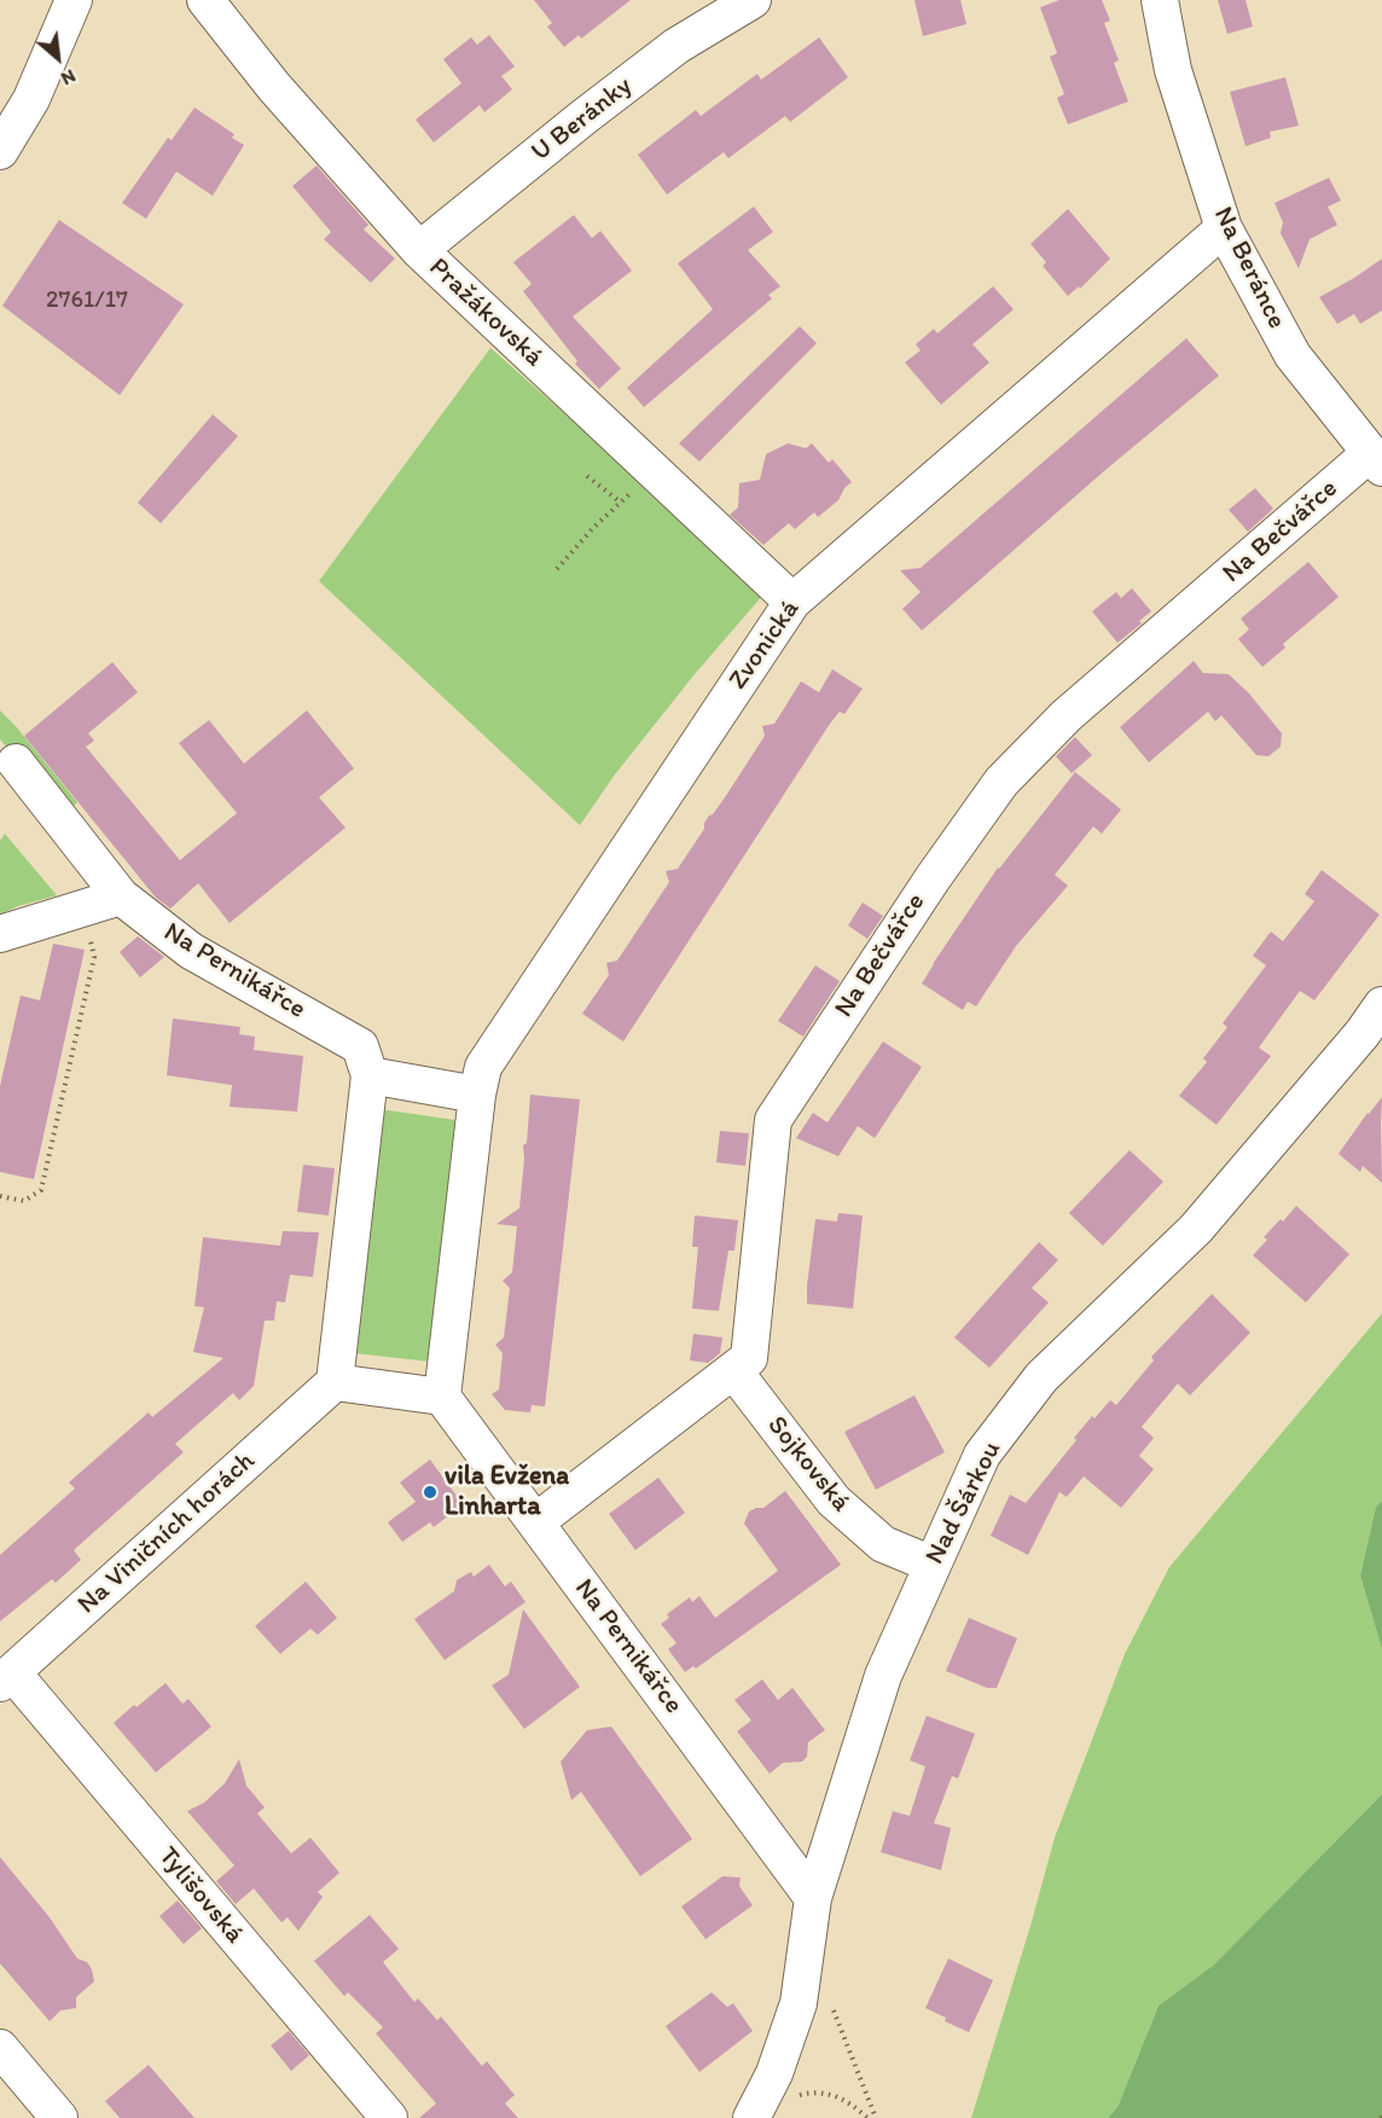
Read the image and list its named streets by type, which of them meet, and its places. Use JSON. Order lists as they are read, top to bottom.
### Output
{
  "streets": {
    "street": [
      "U Beránky",
      "Na Beránce",
      "Pražákovská",
      "Na Bečvářce",
      "Zvonická",
      "Na Pernikářce",
      "Sojkovská",
      "Nad Šárkou",
      "Na Viničních horách",
      "Tylišovská"
    ]
  },
  "crossings": [
    ["U Beránky", "Pražákovská"],
    ["Na Beránce", "Na Bečvářce"],
    ["Na Beránce", "Zvonická"],
    ["Pražákovská", "Zvonická"],
    ["Na Bečvářce", "Na Pernikářce"],
    ["Na Bečvářce", "Sojkovská"],
    ["Na Pernikářce", "Nad Šárkou"],
    ["Sojkovská", "Nad Šárkou"],
    ["Na Viničních horách", "Tylišovská"]
  ],
  "places": ["vila Evžena Linharta"],
  "house_numbers": ["2761/17"],
  "north": "bottom right"
}
